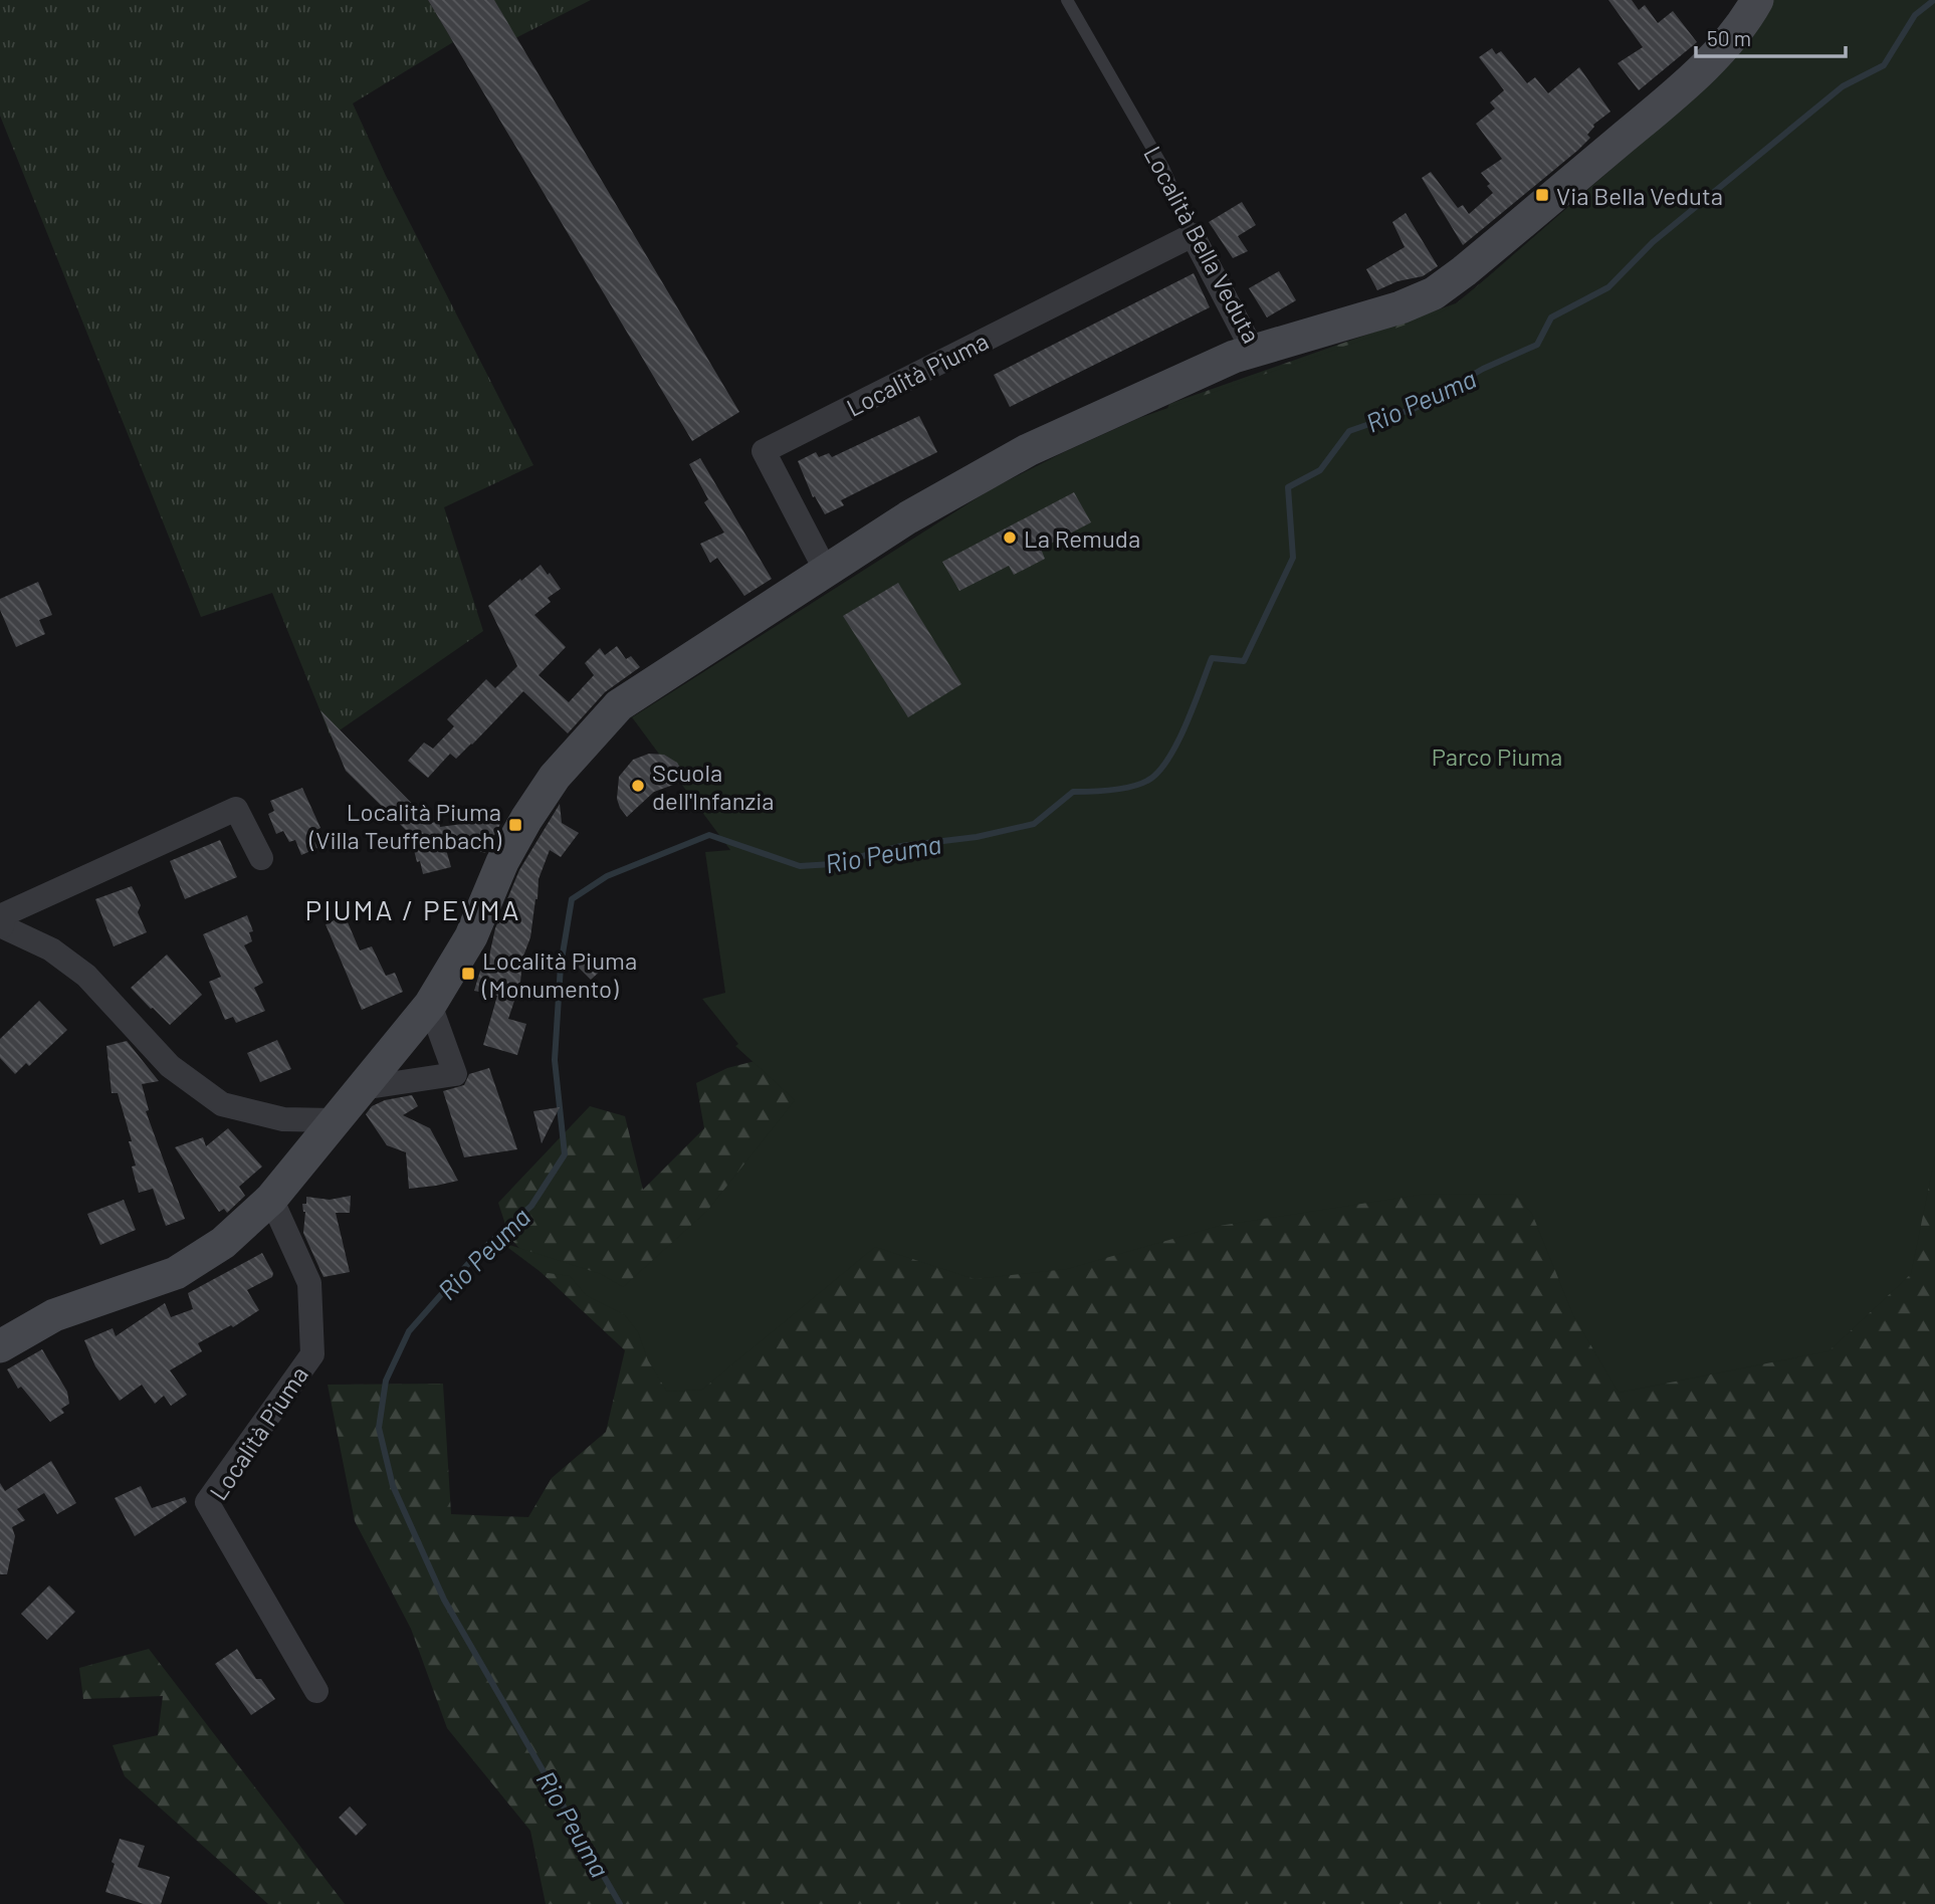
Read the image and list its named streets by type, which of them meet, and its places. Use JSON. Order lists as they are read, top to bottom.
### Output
{
  "streets": {
    "street": ["Località Bella Veduta", "Località Piuma"]
  },
  "crossings": [
    ["Località Bella Veduta", "Località Piuma"]
  ],
  "districts": ["PIUMA / PEVMA"],
  "water": ["Rio Peuma"],
  "parks": ["Parco Piuma"],
  "places": {
    "transit": ["Via Bella Veduta", "Località Piuma (Villa Teuffenbach)", "Località Piuma (Monumento)"],
    "other": ["La Remuda", "Scuola dell'Infanzia"]
  },
  "scale_bar": "50 m"
}
